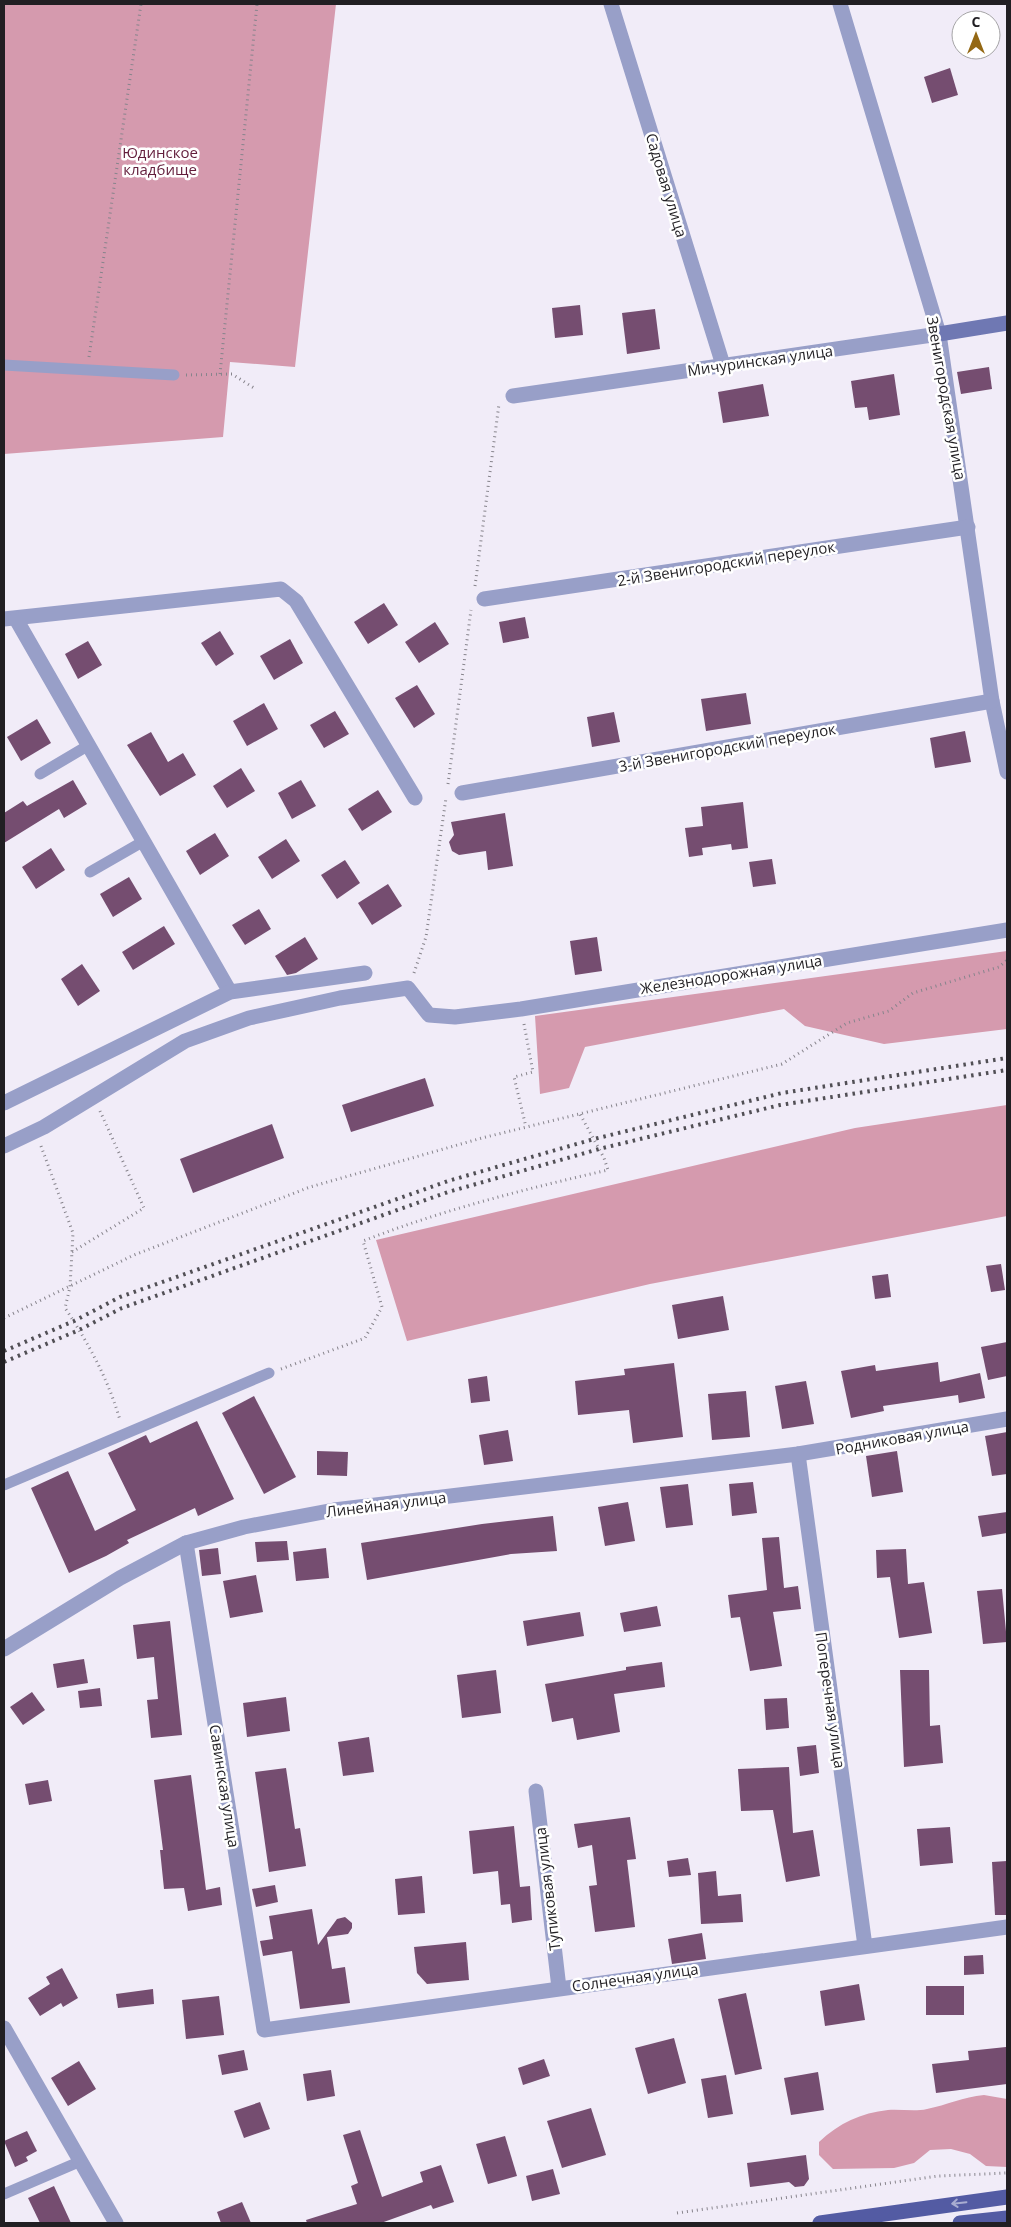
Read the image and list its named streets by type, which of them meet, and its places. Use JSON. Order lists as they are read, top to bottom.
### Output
{
  "streets": {
    "street": [
      "Садовая улица",
      "Мичуринская улица",
      "Звенигородская улица",
      "2-й Звенигородский переулок",
      "3-й Звенигородский переулок",
      "Железнодорожная улица",
      "Родниковая улица",
      "Линейная улица",
      "Поперечная улица",
      "Савинская улица",
      "Тупиковая улица",
      "Солнечная улица"
    ]
  },
  "crossings": [
    ["Садовая улица", "Мичуринская улица"],
    ["Мичуринская улица", "Звенигородская улица"],
    ["Звенигородская улица", "2-й Звенигородский переулок"],
    ["Звенигородская улица", "3-й Звенигородский переулок"],
    ["Родниковая улица", "Линейная улица"],
    ["Родниковая улица", "Поперечная улица"],
    ["Линейная улица", "Поперечная улица"],
    ["Линейная улица", "Савинская улица"],
    ["Поперечная улица", "Солнечная улица"],
    ["Савинская улица", "Солнечная улица"],
    ["Тупиковая улица", "Солнечная улица"]
  ],
  "parks": ["Юдинское кладбище"],
  "north": "top"
}
